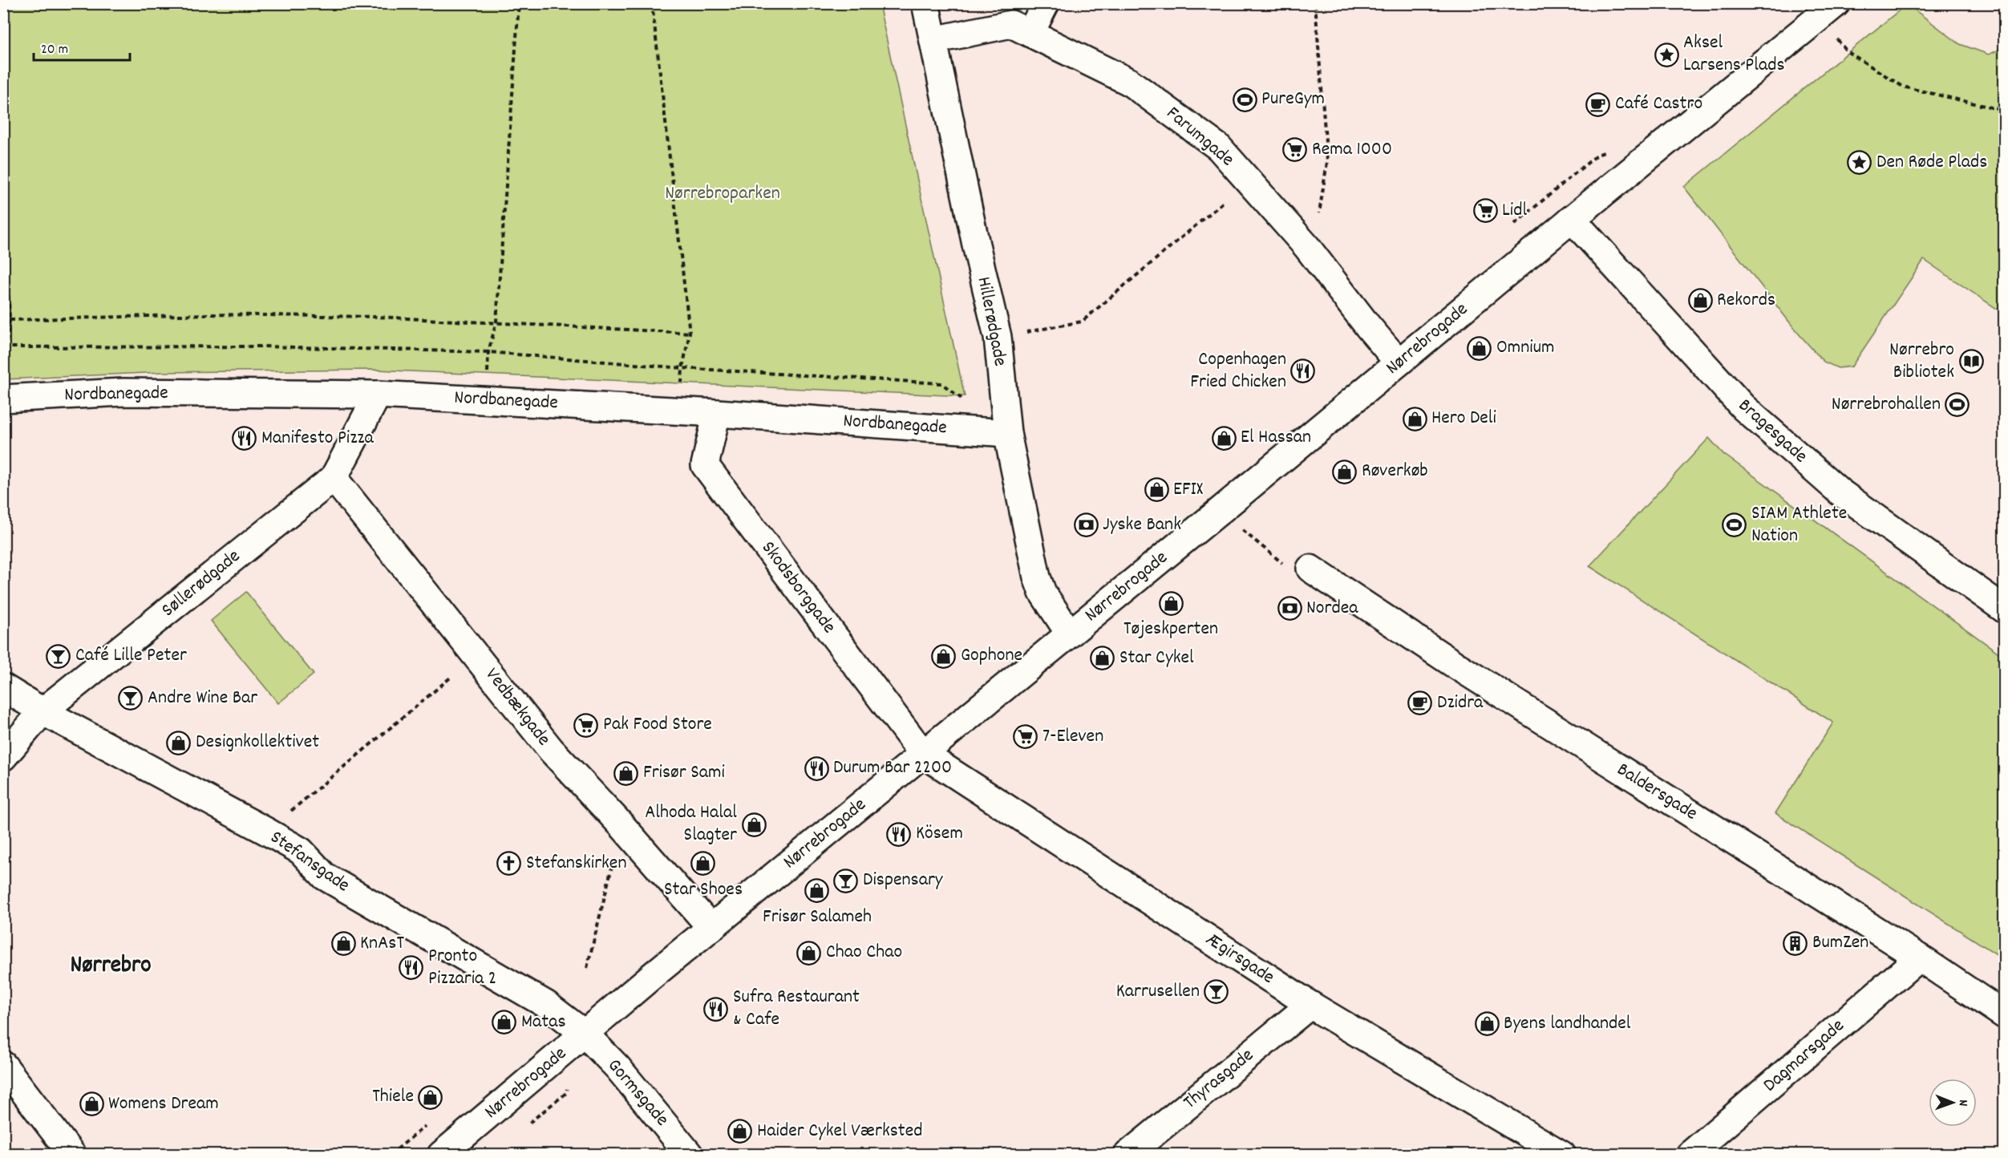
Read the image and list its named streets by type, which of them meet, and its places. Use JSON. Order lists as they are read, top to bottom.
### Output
{
  "streets": {
    "street": [
      "Farumgade",
      "Hillerødgade",
      "Nørrebrogade",
      "Nordbanegade",
      "Bragesgade",
      "Søllerødgade",
      "Skodsborggade",
      "Vedbækgade",
      "Baldersgade",
      "Stefansgade",
      "Ægirsgade",
      "Dagmarsgade",
      "Thyrasgade",
      "Gormsgade"
    ]
  },
  "crossings": [
    ["Farumgade", "Hillerødgade"],
    ["Farumgade", "Nørrebrogade"],
    ["Hillerødgade", "Nørrebrogade"],
    ["Hillerødgade", "Nordbanegade"],
    ["Nørrebrogade", "Bragesgade"],
    ["Nørrebrogade", "Skodsborggade"],
    ["Nørrebrogade", "Vedbækgade"],
    ["Nørrebrogade", "Stefansgade"],
    ["Nørrebrogade", "Ægirsgade"],
    ["Nørrebrogade", "Gormsgade"],
    ["Nordbanegade", "Søllerødgade"],
    ["Nordbanegade", "Skodsborggade"],
    ["Søllerødgade", "Vedbækgade"],
    ["Søllerødgade", "Stefansgade"],
    ["Skodsborggade", "Ægirsgade"],
    ["Baldersgade", "Dagmarsgade"],
    ["Stefansgade", "Gormsgade"],
    ["Ægirsgade", "Thyrasgade"]
  ],
  "districts": ["Nørrebro"],
  "parks": ["Nørrebroparken"],
  "places": {
    "place": ["Aksel Larsens Plads", "Den Røde Plads"],
    "sports": ["PureGym", "Nørrebrohallen", "SIAM Athlete Nation"],
    "cafe": ["Café Castro", "Dzidra"],
    "supermarket": [
      "Rema 1000",
      "Lidl",
      "Pak Food Store",
      "7-Eleven"
    ],
    "shop": [
      "Rekords",
      "Omnium",
      "Hero Deli",
      "El Hassan",
      "Røverkøb",
      "EFIX",
      "Tøjeskperten",
      "Gophone",
      "Star Cykel",
      "Designkollektivet",
      "Frisør Sami",
      "Alhoda Halal Slagter",
      "Star Shoes",
      "Frisør Salameh",
      "KnAsT",
      "Chao Chao",
      "Matas",
      "Byens landhandel",
      "Thiele",
      "Womens Dream",
      "Haider Cykel Værksted"
    ],
    "library": ["Nørrebro Bibliotek"],
    "restaurant": [
      "Copenhagen Fried Chicken",
      "Manifesto Pizza",
      "Durum Bar 2200",
      "Kösem",
      "Pronto Pizzaria 2",
      "Sufra Restaurant & Cafe"
    ],
    "bank": ["Jyske Bank", "Nordea"],
    "bar": [
      "Café Lille Peter",
      "Andre Wine Bar",
      "Dispensary",
      "Karrusellen"
    ],
    "church": ["Stefanskirken"],
    "building": ["BumZen"]
  },
  "scale_bar": "20 m",
  "north": "right"
}
